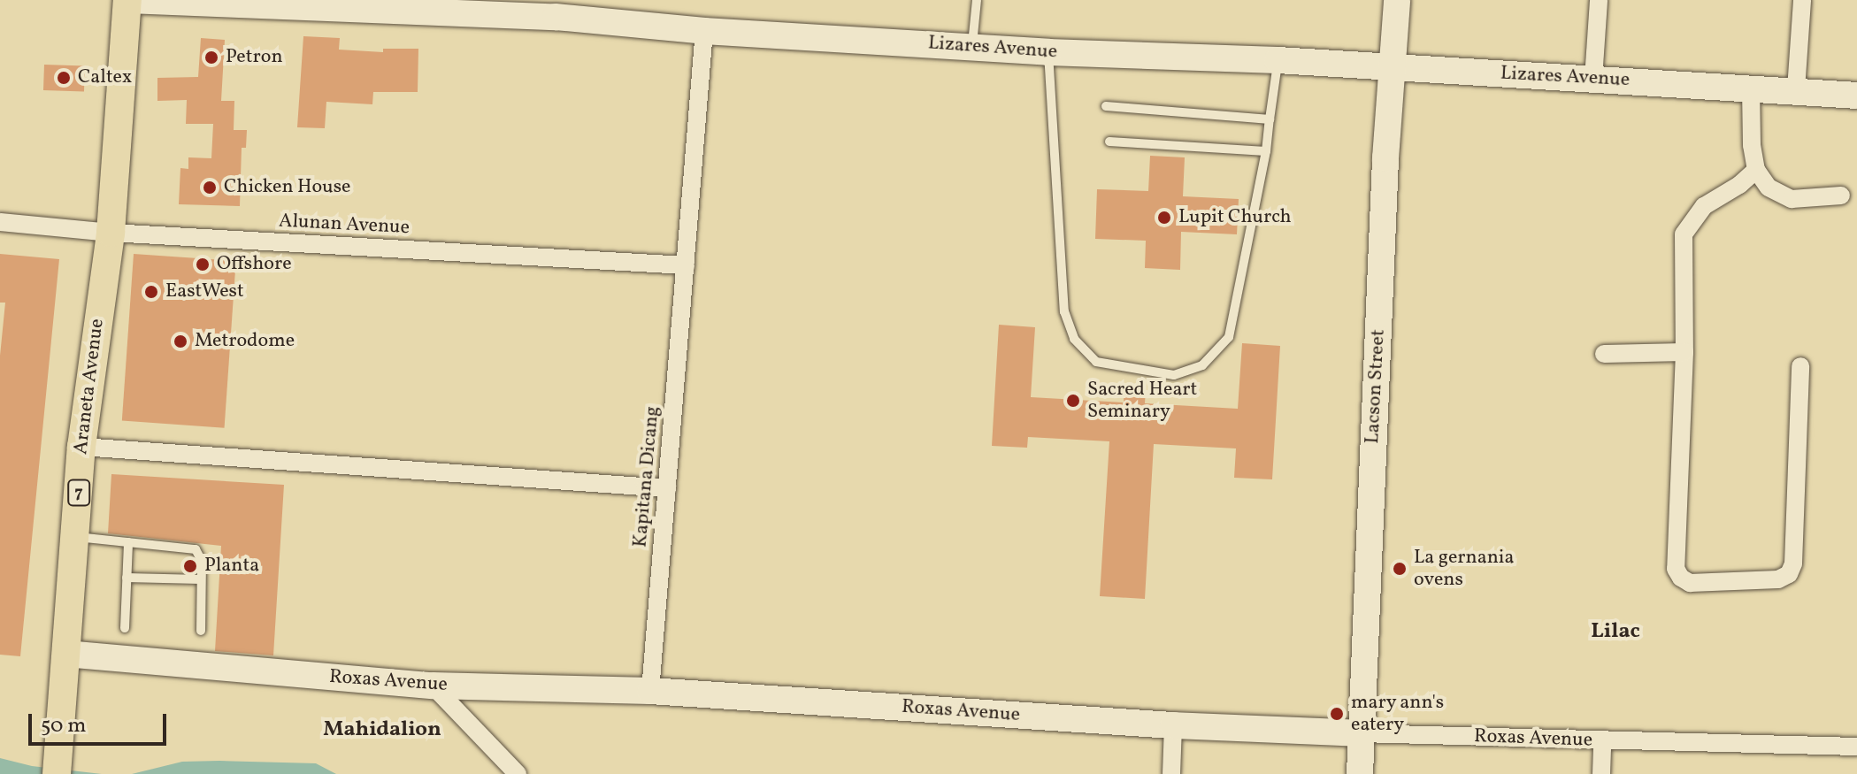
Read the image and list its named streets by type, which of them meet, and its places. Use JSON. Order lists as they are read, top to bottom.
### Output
{
  "streets": {
    "main road": ["Araneta Avenue", "7"],
    "street": [
      "Lizares Avenue",
      "Alunan Avenue",
      "Lacson Street",
      "Kapitana Dicang",
      "Roxas Avenue"
    ]
  },
  "crossings": [
    ["Lizares Avenue", "Araneta Avenue"],
    ["Lizares Avenue", "Lacson Street"],
    ["Lizares Avenue", "Kapitana Dicang"],
    ["Alunan Avenue", "Araneta Avenue"],
    ["Alunan Avenue", "Kapitana Dicang"],
    ["Araneta Avenue", "Roxas Avenue"],
    ["Lacson Street", "Roxas Avenue"],
    ["Kapitana Dicang", "Roxas Avenue"]
  ],
  "districts": ["Lilac", "Mahidalion"],
  "places": [
    "Petron",
    "Caltex",
    "Chicken House",
    "Lupit Church",
    "Offshore",
    "EastWest",
    "Metrodome",
    "Sacred Heart Seminary",
    "Planta",
    "La gernania ovens",
    "mary ann's eatery"
  ],
  "scale_bar": "50 m"
}
